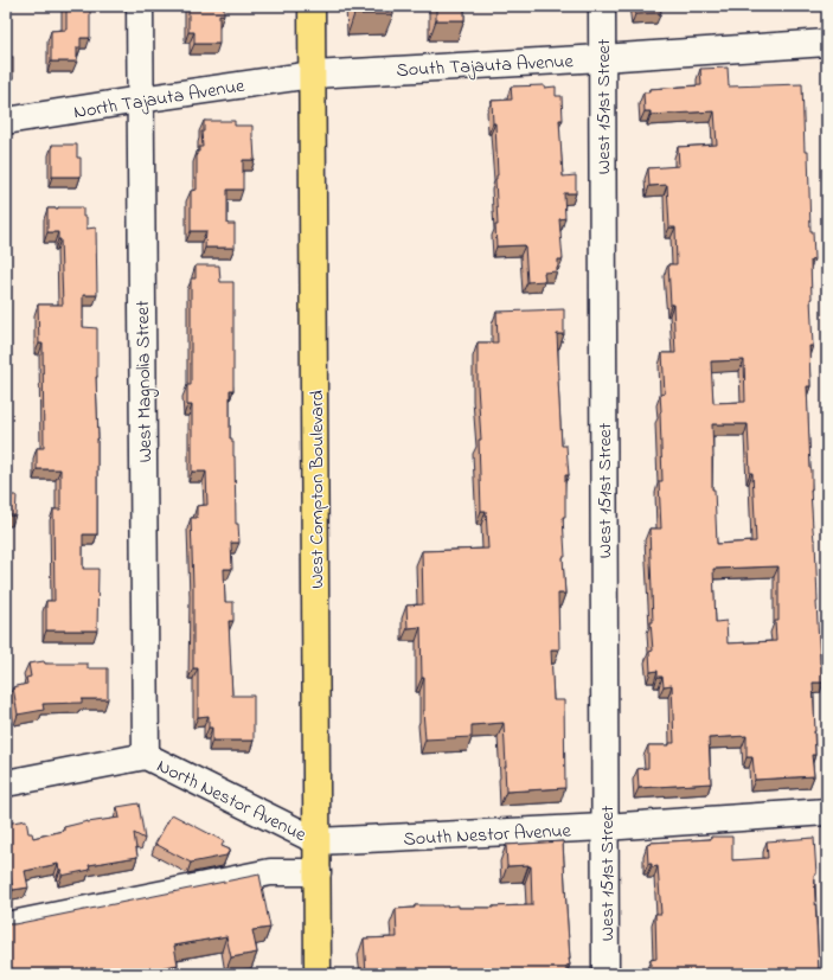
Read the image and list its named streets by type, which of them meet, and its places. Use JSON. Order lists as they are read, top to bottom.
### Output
{
  "streets": {
    "main road": ["West Compton Boulevard"],
    "street": [
      "South Tajauta Avenue",
      "North Tajauta Avenue",
      "West 151st Street",
      "West Magnolia Street",
      "North Nestor Avenue",
      "South Nestor Avenue"
    ]
  },
  "crossings": [
    ["South Tajauta Avenue", "North Tajauta Avenue"],
    ["South Tajauta Avenue", "West 151st Street"],
    ["South Tajauta Avenue", "West Compton Boulevard"],
    ["North Tajauta Avenue", "West Magnolia Street"],
    ["North Tajauta Avenue", "West Compton Boulevard"],
    ["West 151st Street", "South Nestor Avenue"],
    ["West Magnolia Street", "North Nestor Avenue"],
    ["West Compton Boulevard", "North Nestor Avenue"],
    ["West Compton Boulevard", "South Nestor Avenue"],
    ["North Nestor Avenue", "South Nestor Avenue"]
  ]
}
